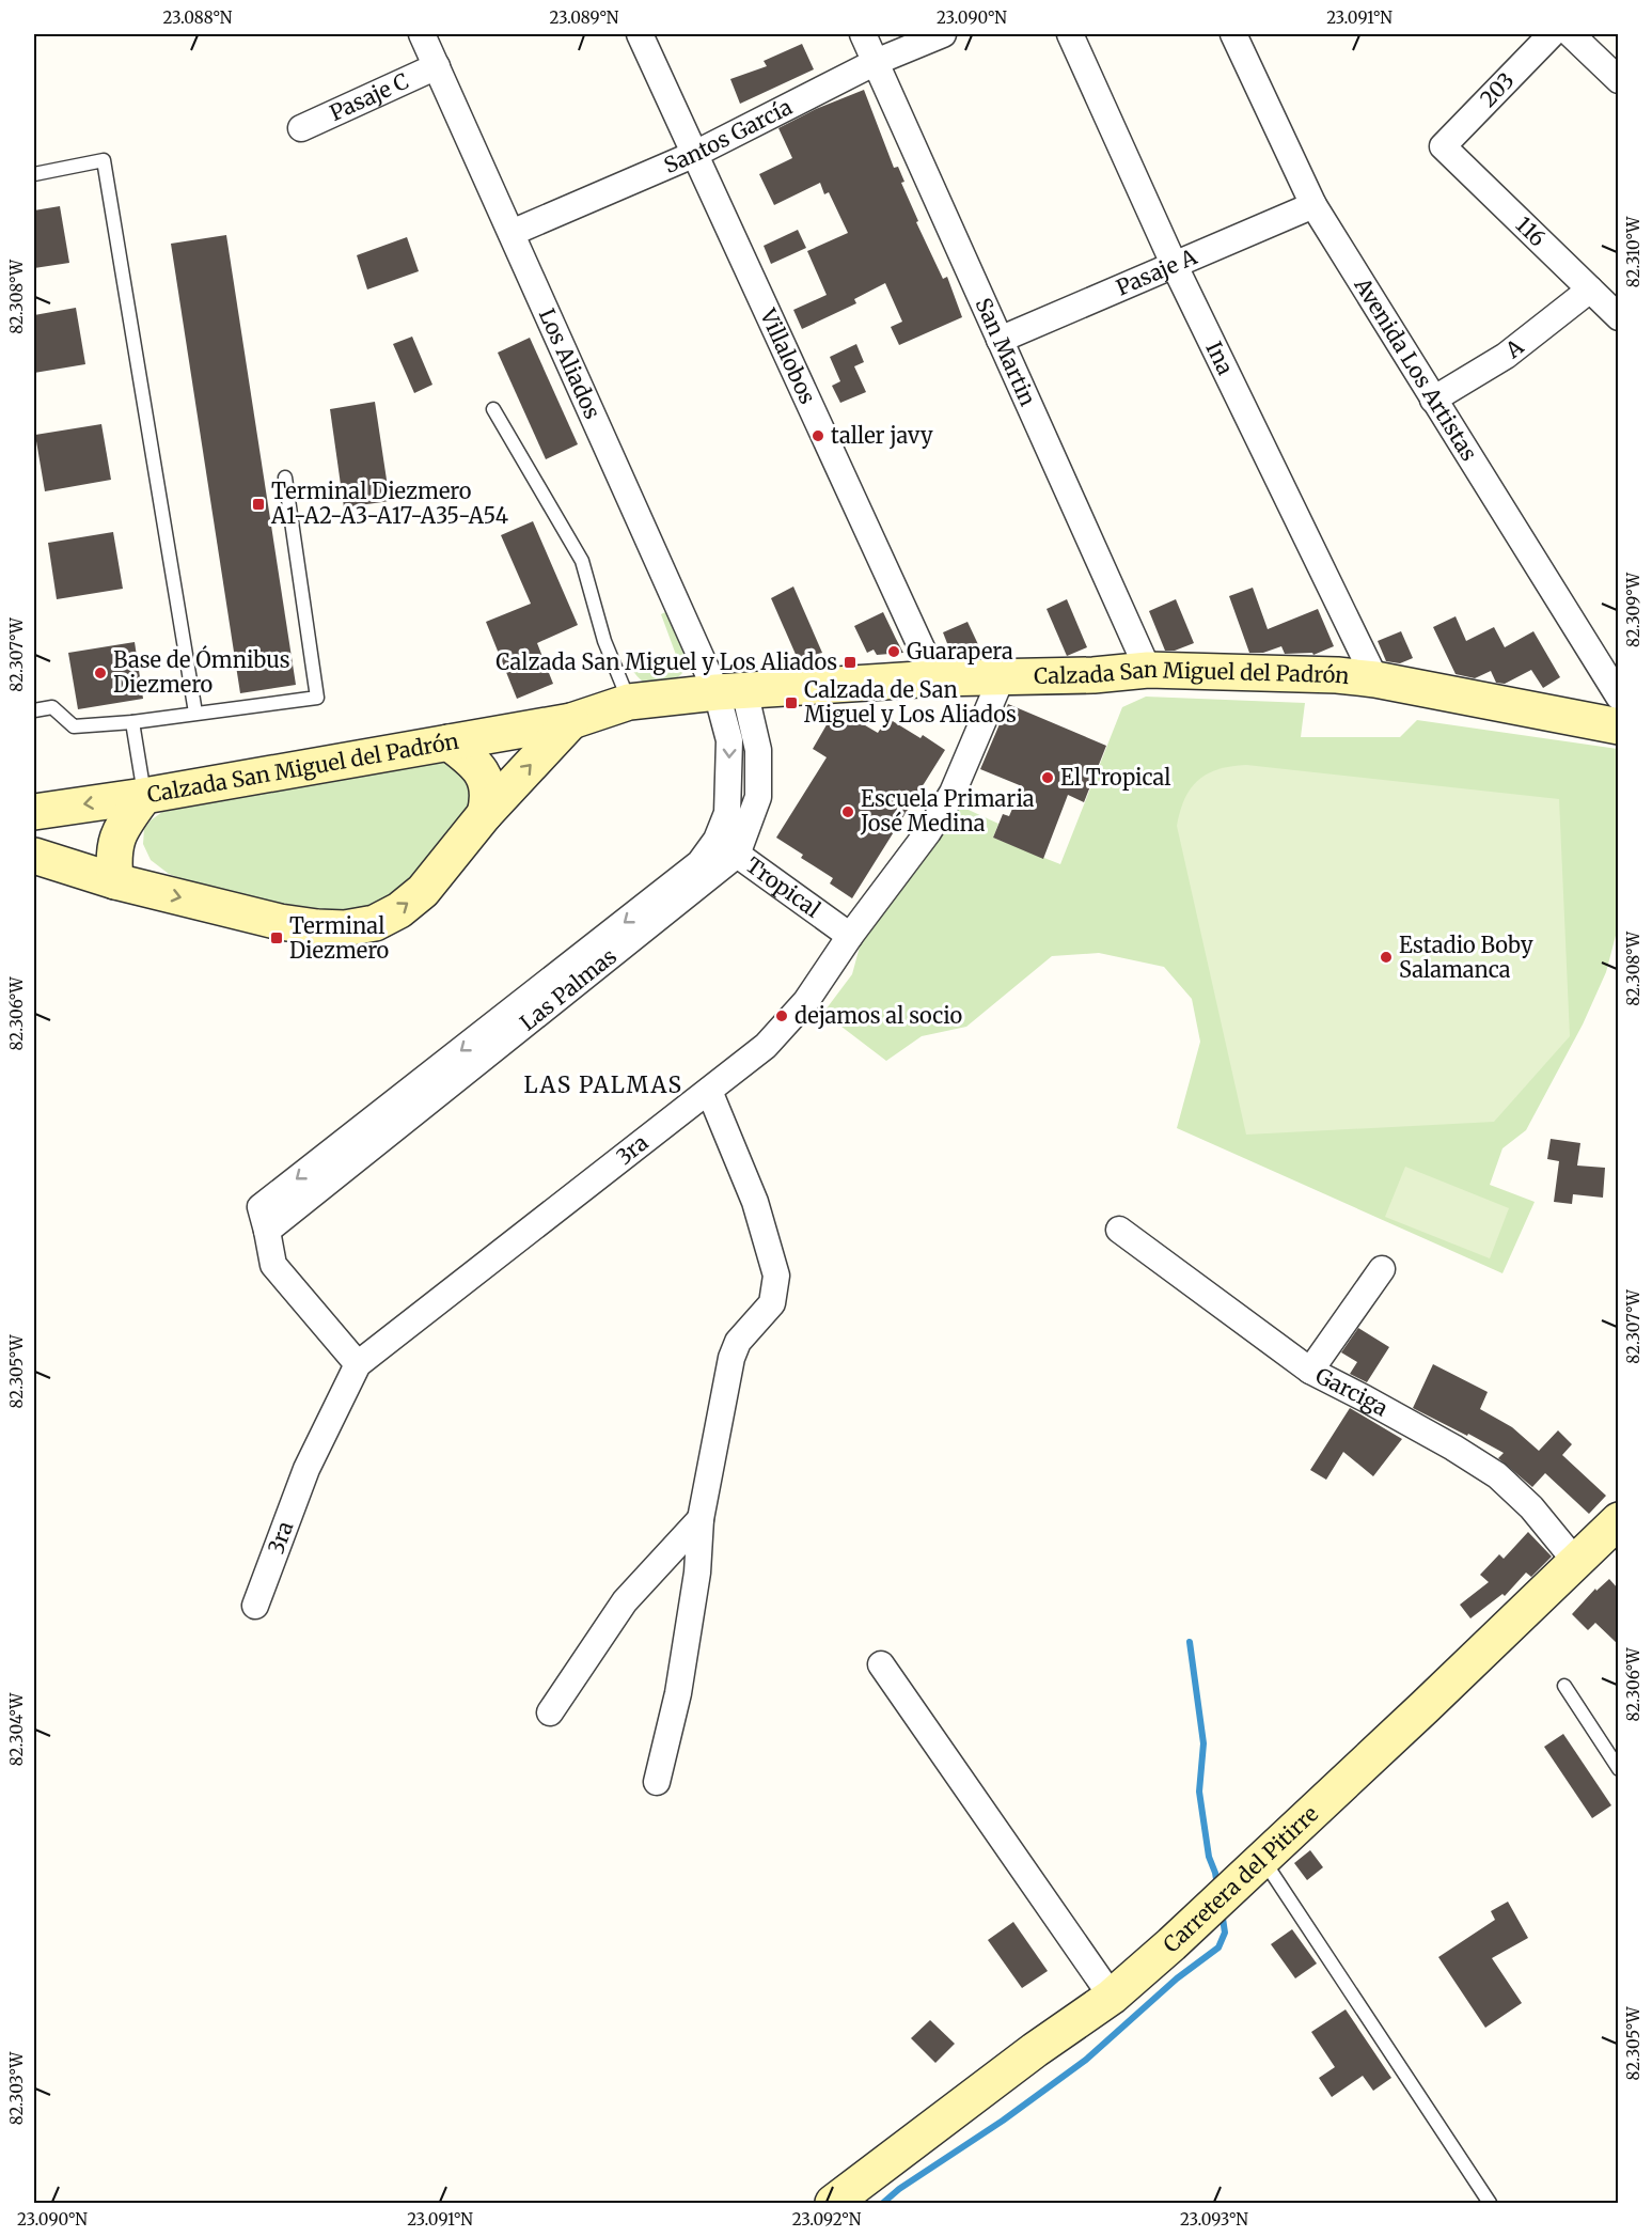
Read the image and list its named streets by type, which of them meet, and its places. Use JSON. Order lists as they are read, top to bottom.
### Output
{
  "streets": {
    "main road": ["Calzada San Miguel del Padrón", "Carretera del Pitirre"],
    "street": [
      "203",
      "Pasaje C",
      "Santos García",
      "116",
      "Pasaje A",
      "A",
      "San Martin",
      "Villalobos",
      "Ina",
      "Los Aliados",
      "Avenida Los Artistas",
      "Tropical",
      "Las Palmas",
      "3ra",
      "Garciga"
    ]
  },
  "crossings": [
    ["203", "116"],
    ["Pasaje C", "Los Aliados"],
    ["Santos García", "San Martin"],
    ["Santos García", "Villalobos"],
    ["Santos García", "Los Aliados"],
    ["116", "A"],
    ["Pasaje A", "San Martin"],
    ["Pasaje A", "Ina"],
    ["Pasaje A", "Avenida Los Artistas"],
    ["A", "Avenida Los Artistas"],
    ["San Martin", "Calzada San Miguel del Padrón"],
    ["Villalobos", "Calzada San Miguel del Padrón"],
    ["Ina", "Calzada San Miguel del Padrón"],
    ["Los Aliados", "Calzada San Miguel del Padrón"],
    ["Los Aliados", "Las Palmas"],
    ["Calzada San Miguel del Padrón", "Las Palmas"],
    ["Calzada San Miguel del Padrón", "3ra"],
    ["Tropical", "Las Palmas"],
    ["Tropical", "3ra"],
    ["Las Palmas", "3ra"],
    ["Garciga", "Carretera del Pitirre"]
  ],
  "districts": ["LAS PALMAS"],
  "places": {
    "other": [
      "taller javy",
      "Guarapera",
      "Base de Ómnibus Diezmero",
      "El Tropical",
      "Escuela Primaria José Medina",
      "Estadio Boby Salamanca",
      "dejamos al socio"
    ],
    "transit": [
      "Terminal Diezmero A1-A2-A3-A17-A35-A54",
      "Calzada San Miguel y Los Aliados",
      "Calzada de San Miguel y Los Aliados",
      "Terminal Diezmero"
    ]
  },
  "coordinates": [
    "23.088°N",
    "23.089°N",
    "23.090°N",
    "23.091°N",
    "82.310°W",
    "82.308°W",
    "82.309°W",
    "82.307°W",
    "82.306°W",
    "82.305°W",
    "82.304°W",
    "82.303°W",
    "23.092°N",
    "23.093°N"
  ]
}
